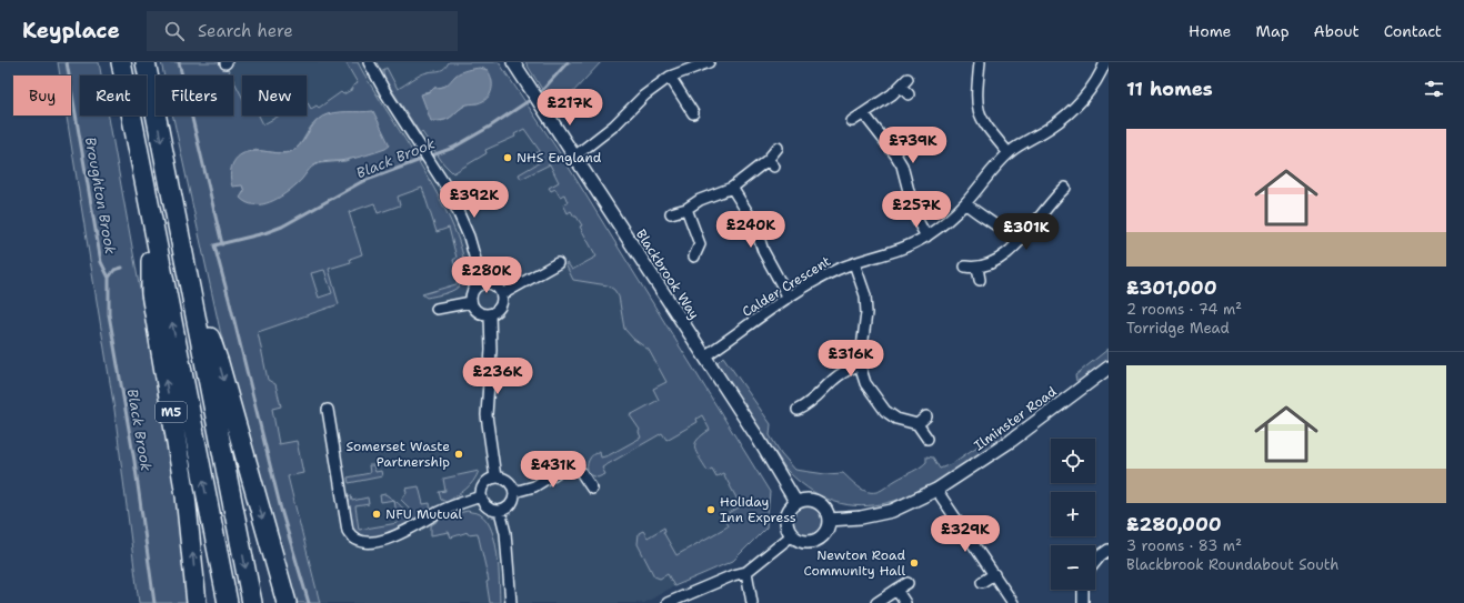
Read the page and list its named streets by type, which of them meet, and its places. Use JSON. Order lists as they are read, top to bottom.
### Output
{
  "streets": {
    "highway": ["M5"],
    "street": ["Blackbrook Way", "Calder Crescent", "Ilminster Road"]
  },
  "crossings": [
    ["Blackbrook Way", "Calder Crescent"],
    ["Blackbrook Way", "Ilminster Road"]
  ],
  "water": ["Black Brook", "Broughton Brook"],
  "places": [
    "NHS England",
    "Somerset Waste Partnership",
    "Holiday Inn Express",
    "NFU Mutual",
    "Newton Road Community Hall"
  ],
  "page": {
    "header": "Keyplace",
    "search": "Search here",
    "nav": [
      "Home",
      "Map",
      "About",
      "Contact"
    ],
    "heading": "11 homes",
    "chip": [
      "Buy",
      "Rent",
      "Filters",
      "New"
    ],
    "price": [
      "£217K",
      "£739K",
      "£392K",
      "£257K",
      "£240K",
      "£301K",
      "£280K",
      "£316K",
      "£236K",
      "£431K",
      "£329K"
    ],
    "list": [
      {
        "name": "£301,000",
        "note": "2 rooms · 74 m² · Torridge Mead"
      },
      {
        "name": "£280,000",
        "note": "3 rooms · 83 m² · Blackbrook Roundabout South"
      }
    ],
    "map_buttons": ["+", "−"]
  }
}
